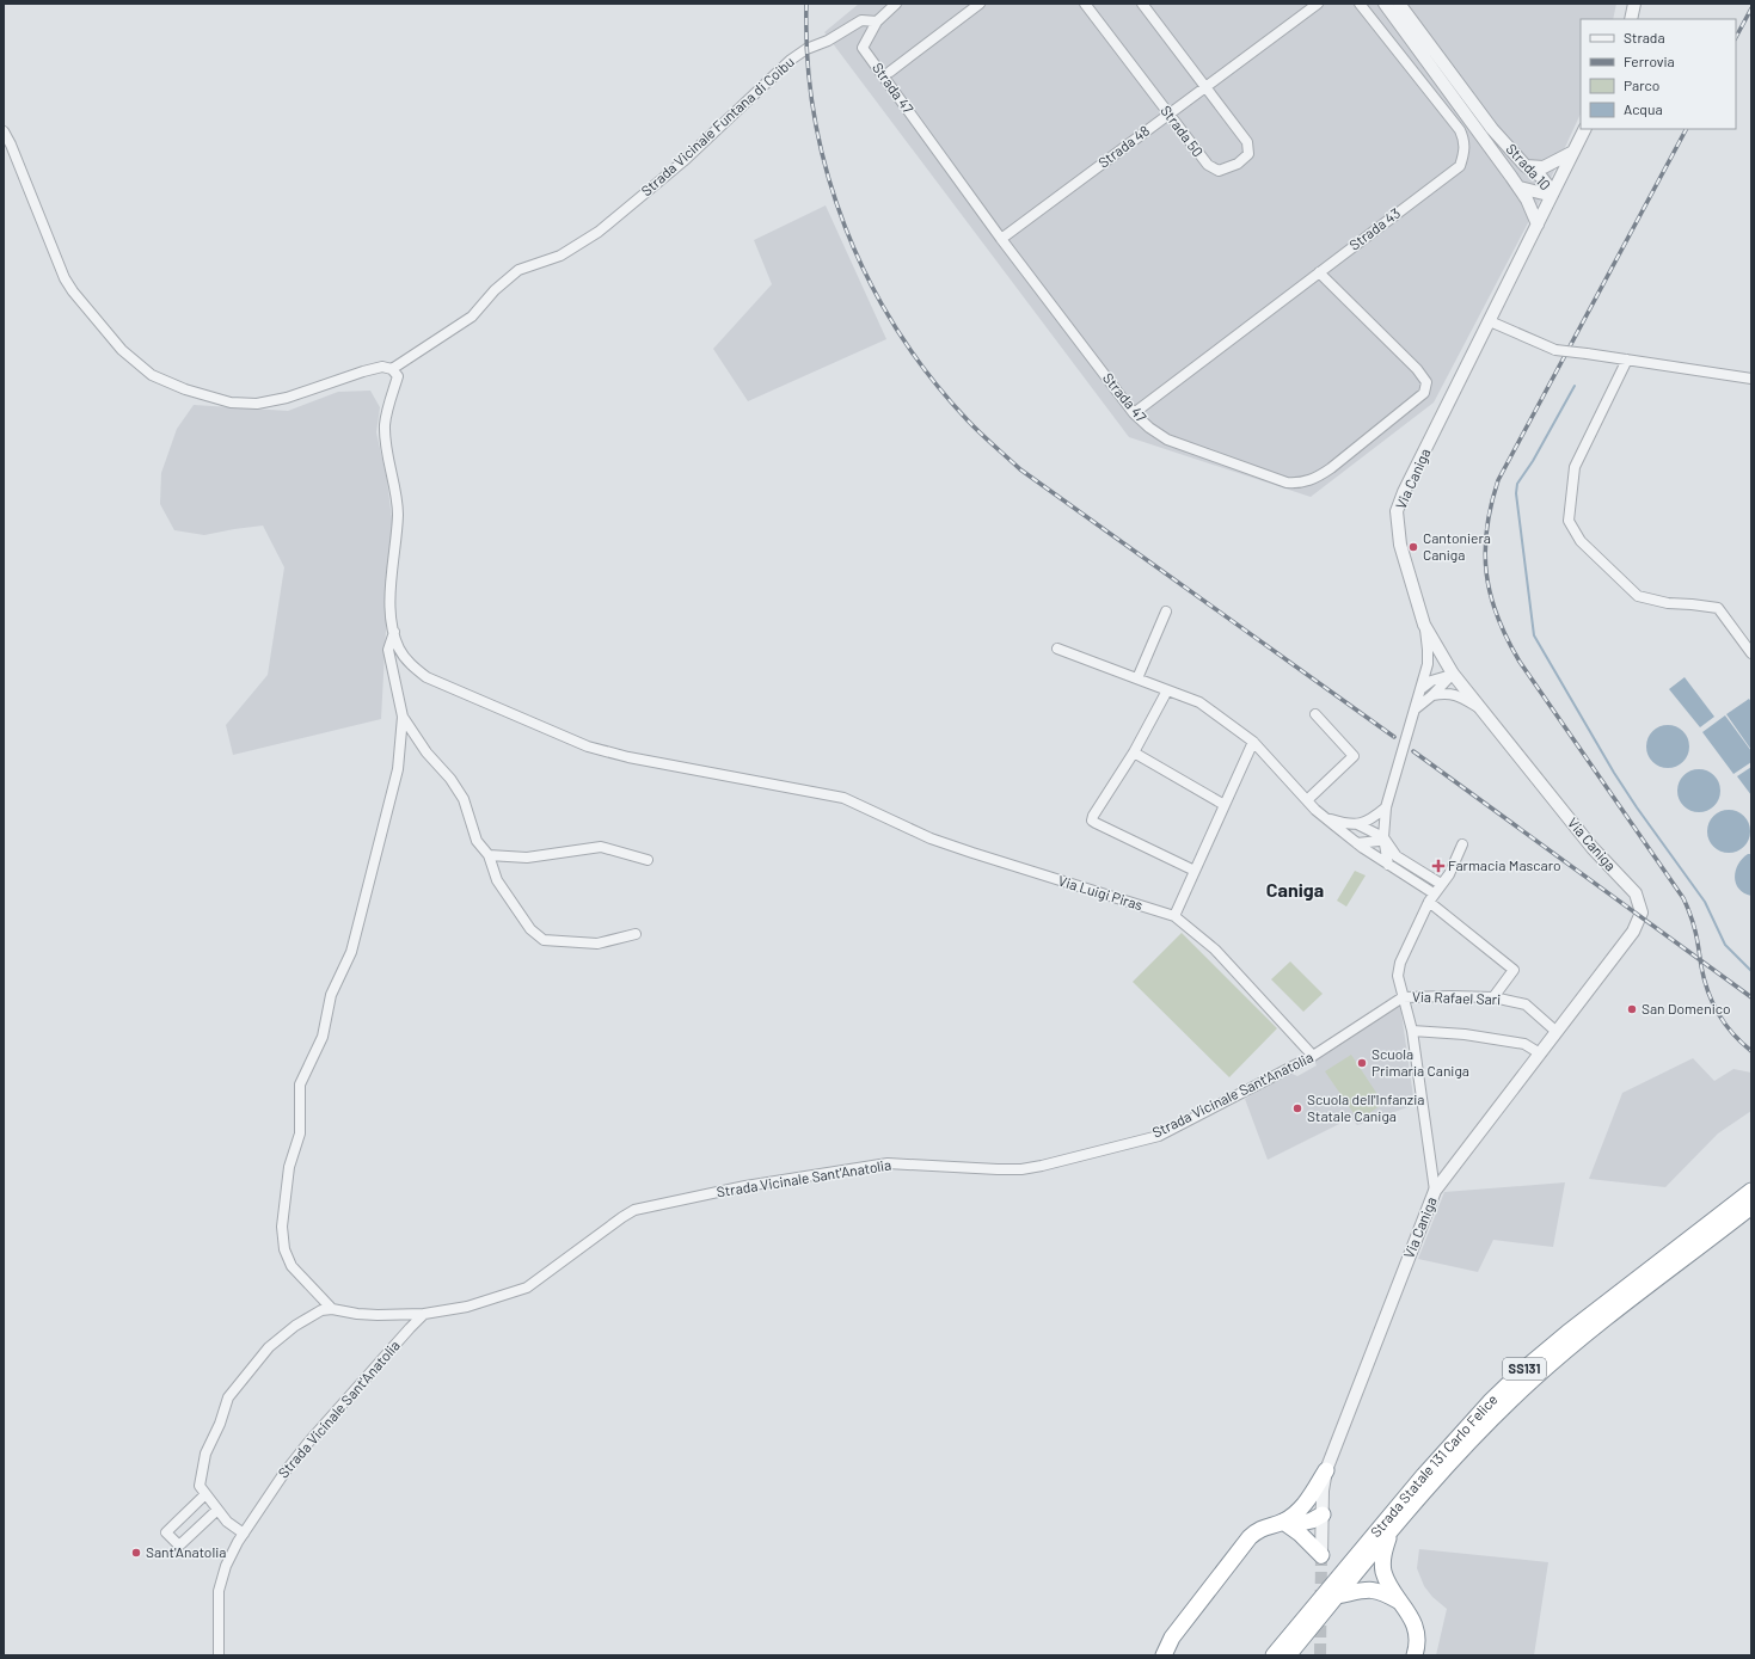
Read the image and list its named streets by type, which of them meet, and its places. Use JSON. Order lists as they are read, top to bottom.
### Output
{
  "streets": {
    "highway": ["SS131", "Strada Statale 131 Carlo Felice"],
    "street": [
      "Strada 47",
      "Strada Vicinale Funtana di Coibu",
      "Strada 50",
      "Strada 48",
      "Strada 10",
      "Strada 43",
      "Via Caniga",
      "Via Luigi Piras",
      "Via Rafael Sari",
      "Strada Vicinale Sant'Anatolia"
    ]
  },
  "crossings": [
    ["Strada 47", "Strada Vicinale Funtana di Coibu"],
    ["Strada 47", "Strada 48"],
    ["Strada 47", "Strada 43"],
    ["Strada 50", "Strada 48"],
    ["Strada 10", "Via Caniga"],
    ["Via Caniga", "Via Rafael Sari"],
    ["Via Luigi Piras", "Strada Vicinale Sant'Anatolia"],
    ["Via Rafael Sari", "Strada Vicinale Sant'Anatolia"]
  ],
  "districts": ["Caniga"],
  "places": {
    "other": [
      "Cantoniera Caniga",
      "San Domenico",
      "Scuola Primaria Caniga",
      "Scuola dell'Infanzia Statale Caniga",
      "Sant'Anatolia"
    ],
    "health": ["Farmacia Mascaro"]
  },
  "legend": [
    "Strada",
    "Ferrovia",
    "Parco",
    "Acqua"
  ]
}
